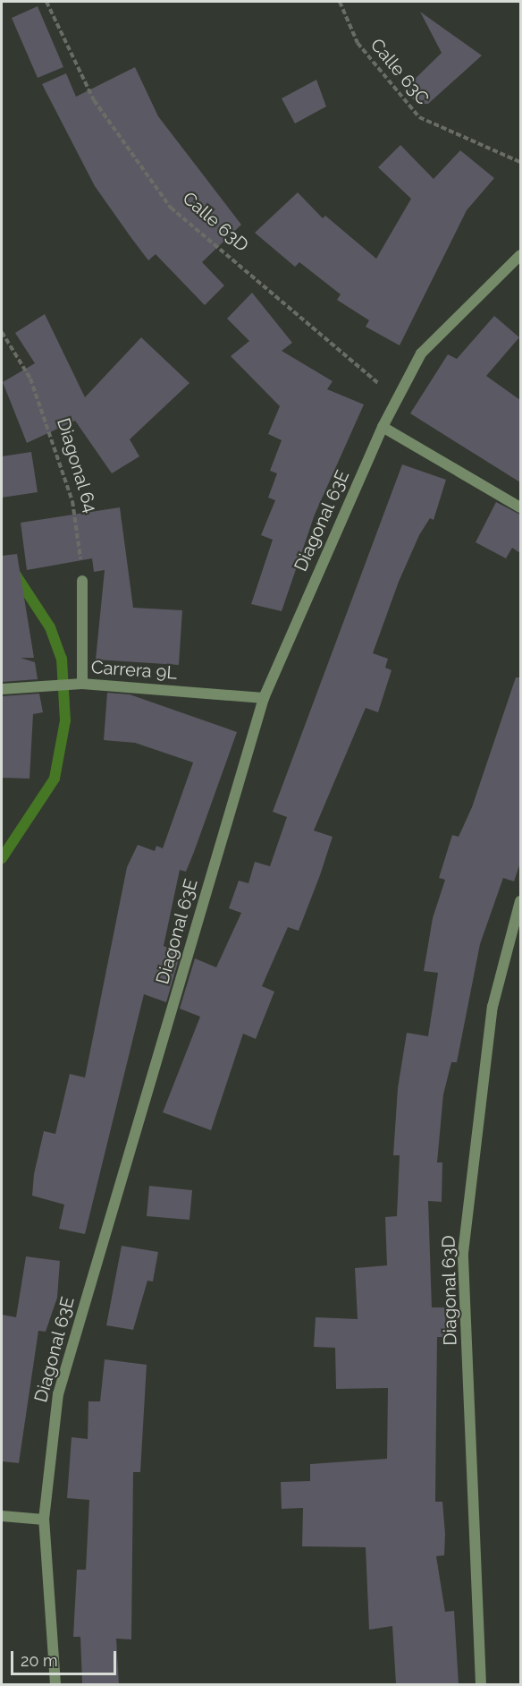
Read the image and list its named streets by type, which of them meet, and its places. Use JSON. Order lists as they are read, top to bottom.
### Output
{
  "streets": {
    "street": ["Diagonal 63E", "Carrera 9L", "Diagonal 63D"],
    "path": ["Calle 63C", "Calle 63D", "Diagonal 64"]
  },
  "crossings": [
    ["Calle 63D", "Diagonal 63E"],
    ["Diagonal 63E", "Carrera 9L"]
  ],
  "scale_bar": "20 m"
}
